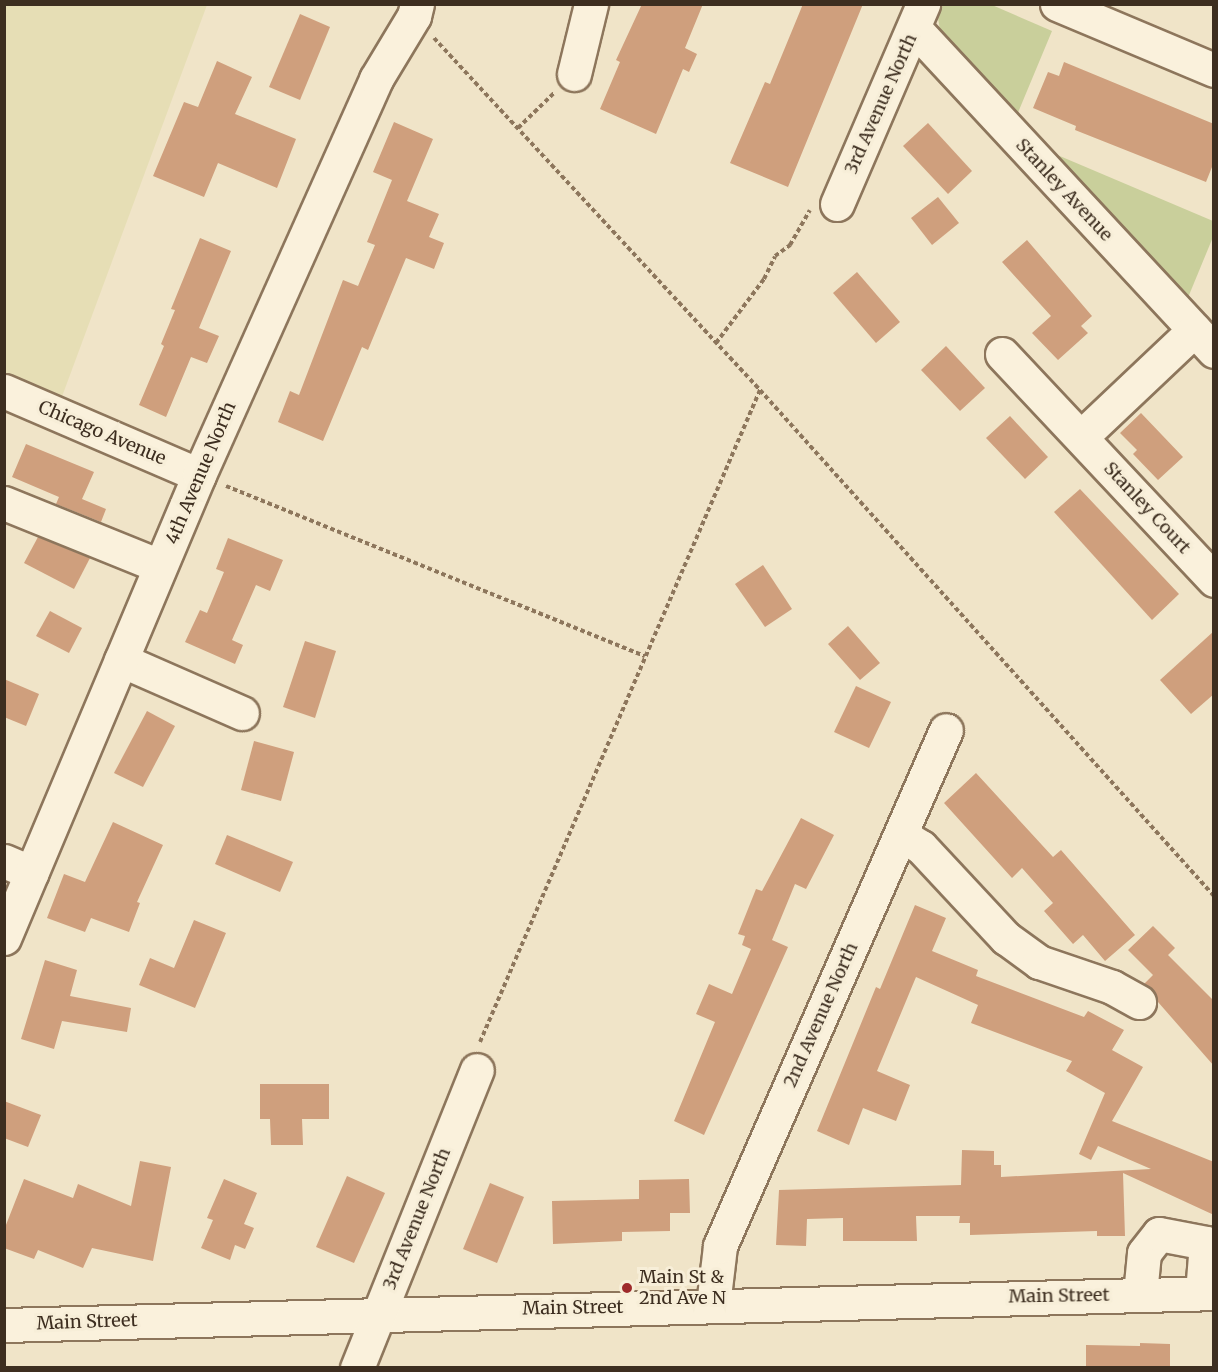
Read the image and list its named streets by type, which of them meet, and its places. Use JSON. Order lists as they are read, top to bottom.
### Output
{
  "streets": {
    "street": [
      "3rd Avenue North",
      "Stanley Avenue",
      "Chicago Avenue",
      "4th Avenue North",
      "Stanley Court",
      "2nd Avenue North",
      "Main Street"
    ]
  },
  "crossings": [
    ["3rd Avenue North", "Stanley Avenue"],
    ["3rd Avenue North", "Main Street"],
    ["Chicago Avenue", "4th Avenue North"],
    ["2nd Avenue North", "Main Street"]
  ],
  "places": ["Main St & 2nd Ave N"]
}
